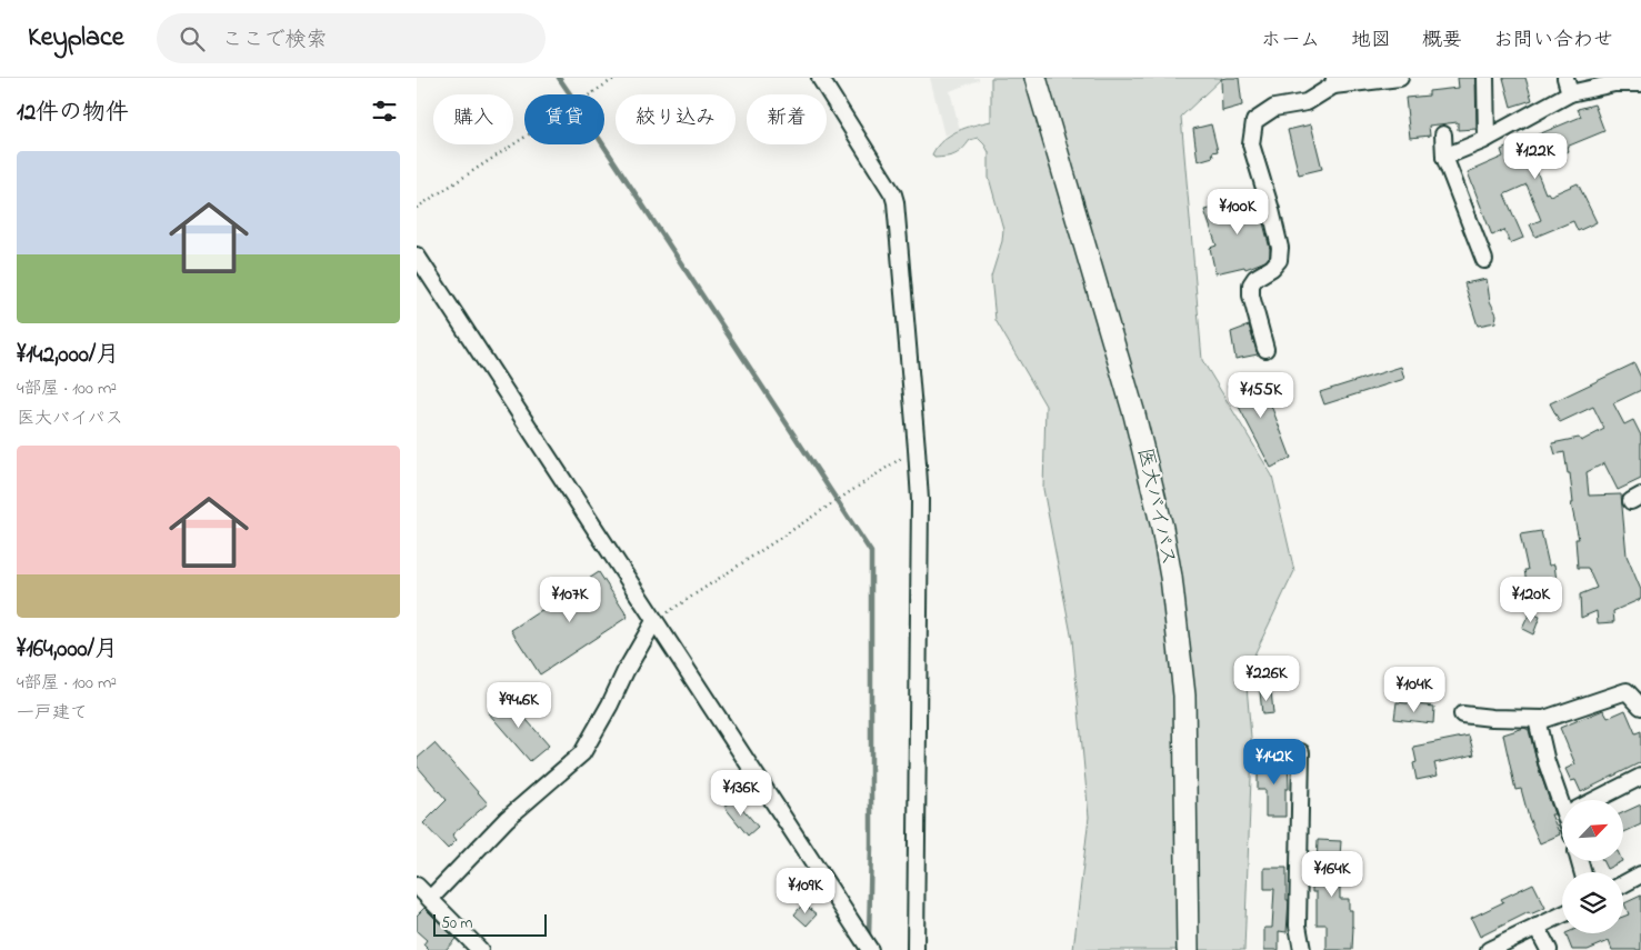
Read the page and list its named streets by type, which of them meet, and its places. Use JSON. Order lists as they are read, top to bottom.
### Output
{
  "streets": {
    "main road": ["医大バイパス"]
  },
  "scale_bar": "50 m",
  "north": "top right",
  "page": {
    "header": "Keyplace",
    "search": "ここで検索",
    "nav": [
      "ホーム",
      "地図",
      "概要",
      "お問い合わせ"
    ],
    "heading": "12件の物件",
    "chip": [
      "購入",
      "賃貸",
      "絞り込み",
      "新着"
    ],
    "price": [
      "¥122K",
      "¥100K",
      "¥155K",
      "¥107K",
      "¥120K",
      "¥226K",
      "¥104K",
      "¥94.6K",
      "¥142K",
      "¥136K",
      "¥164K",
      "¥109K"
    ],
    "list": [
      {
        "name": "¥142,000/月",
        "note": "4部屋 · 100 m² · 医大バイパス"
      },
      {
        "name": "¥164,000/月",
        "note": "4部屋 · 100 m² · 一戸建て"
      }
    ],
    "scale": "50 m"
  }
}
